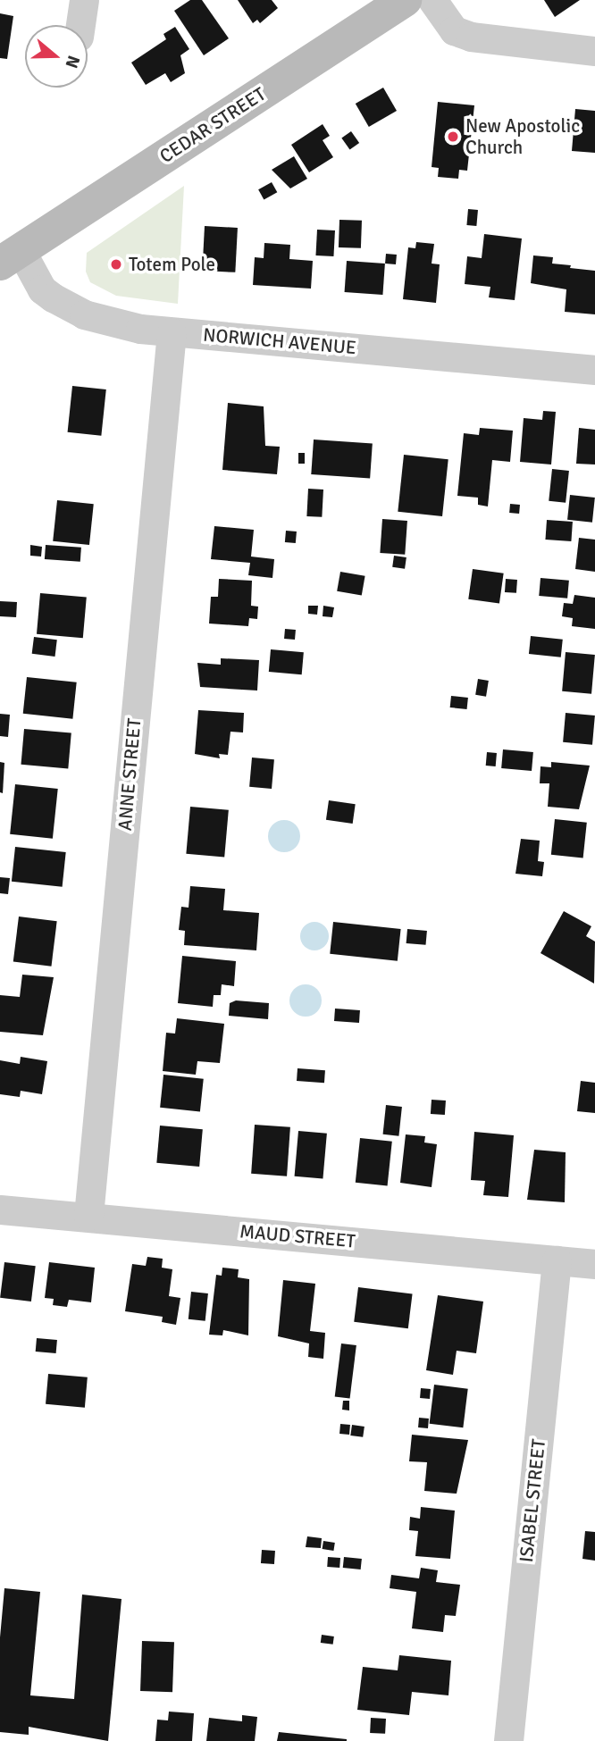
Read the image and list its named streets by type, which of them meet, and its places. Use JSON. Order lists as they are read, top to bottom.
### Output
{
  "streets": {
    "main road": ["CEDAR STREET"],
    "street": [
      "NORWICH AVENUE",
      "ANNE STREET",
      "MAUD STREET",
      "ISABEL STREET"
    ]
  },
  "crossings": [
    ["CEDAR STREET", "NORWICH AVENUE"],
    ["NORWICH AVENUE", "ANNE STREET"],
    ["ANNE STREET", "MAUD STREET"],
    ["MAUD STREET", "ISABEL STREET"]
  ],
  "places": ["New Apostolic Church", "Totem Pole"],
  "north": "right"
}
